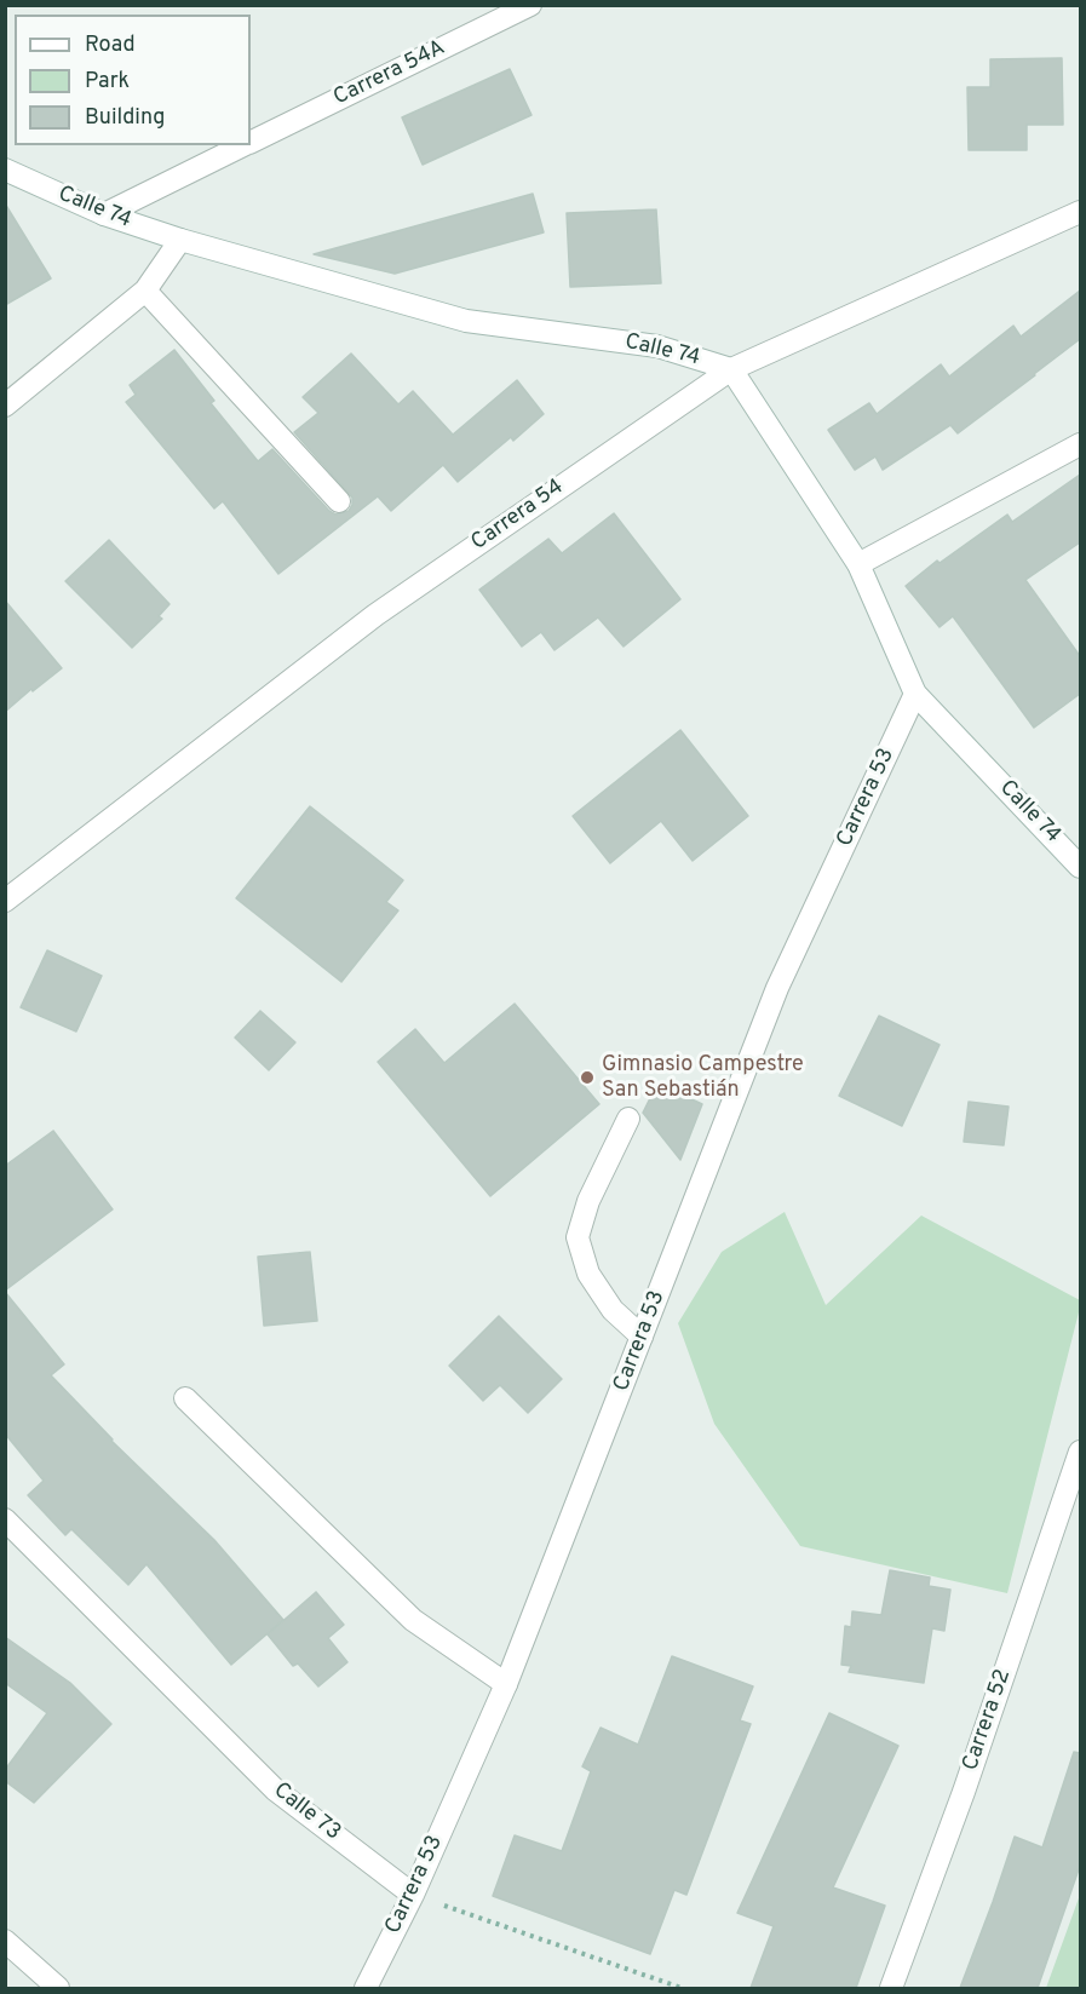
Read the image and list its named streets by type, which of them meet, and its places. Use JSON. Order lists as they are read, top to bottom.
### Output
{
  "streets": {
    "street": [
      "Carrera 54A",
      "Calle 74",
      "Carrera 54",
      "Carrera 53",
      "Carrera 52",
      "Calle 73"
    ]
  },
  "crossings": [
    ["Carrera 54A", "Calle 74"],
    ["Calle 74", "Carrera 54"],
    ["Calle 74", "Carrera 53"],
    ["Carrera 53", "Calle 73"]
  ],
  "places": ["Gimnasio Campestre San Sebastián"],
  "legend": ["Road", "Park", "Building"]
}
